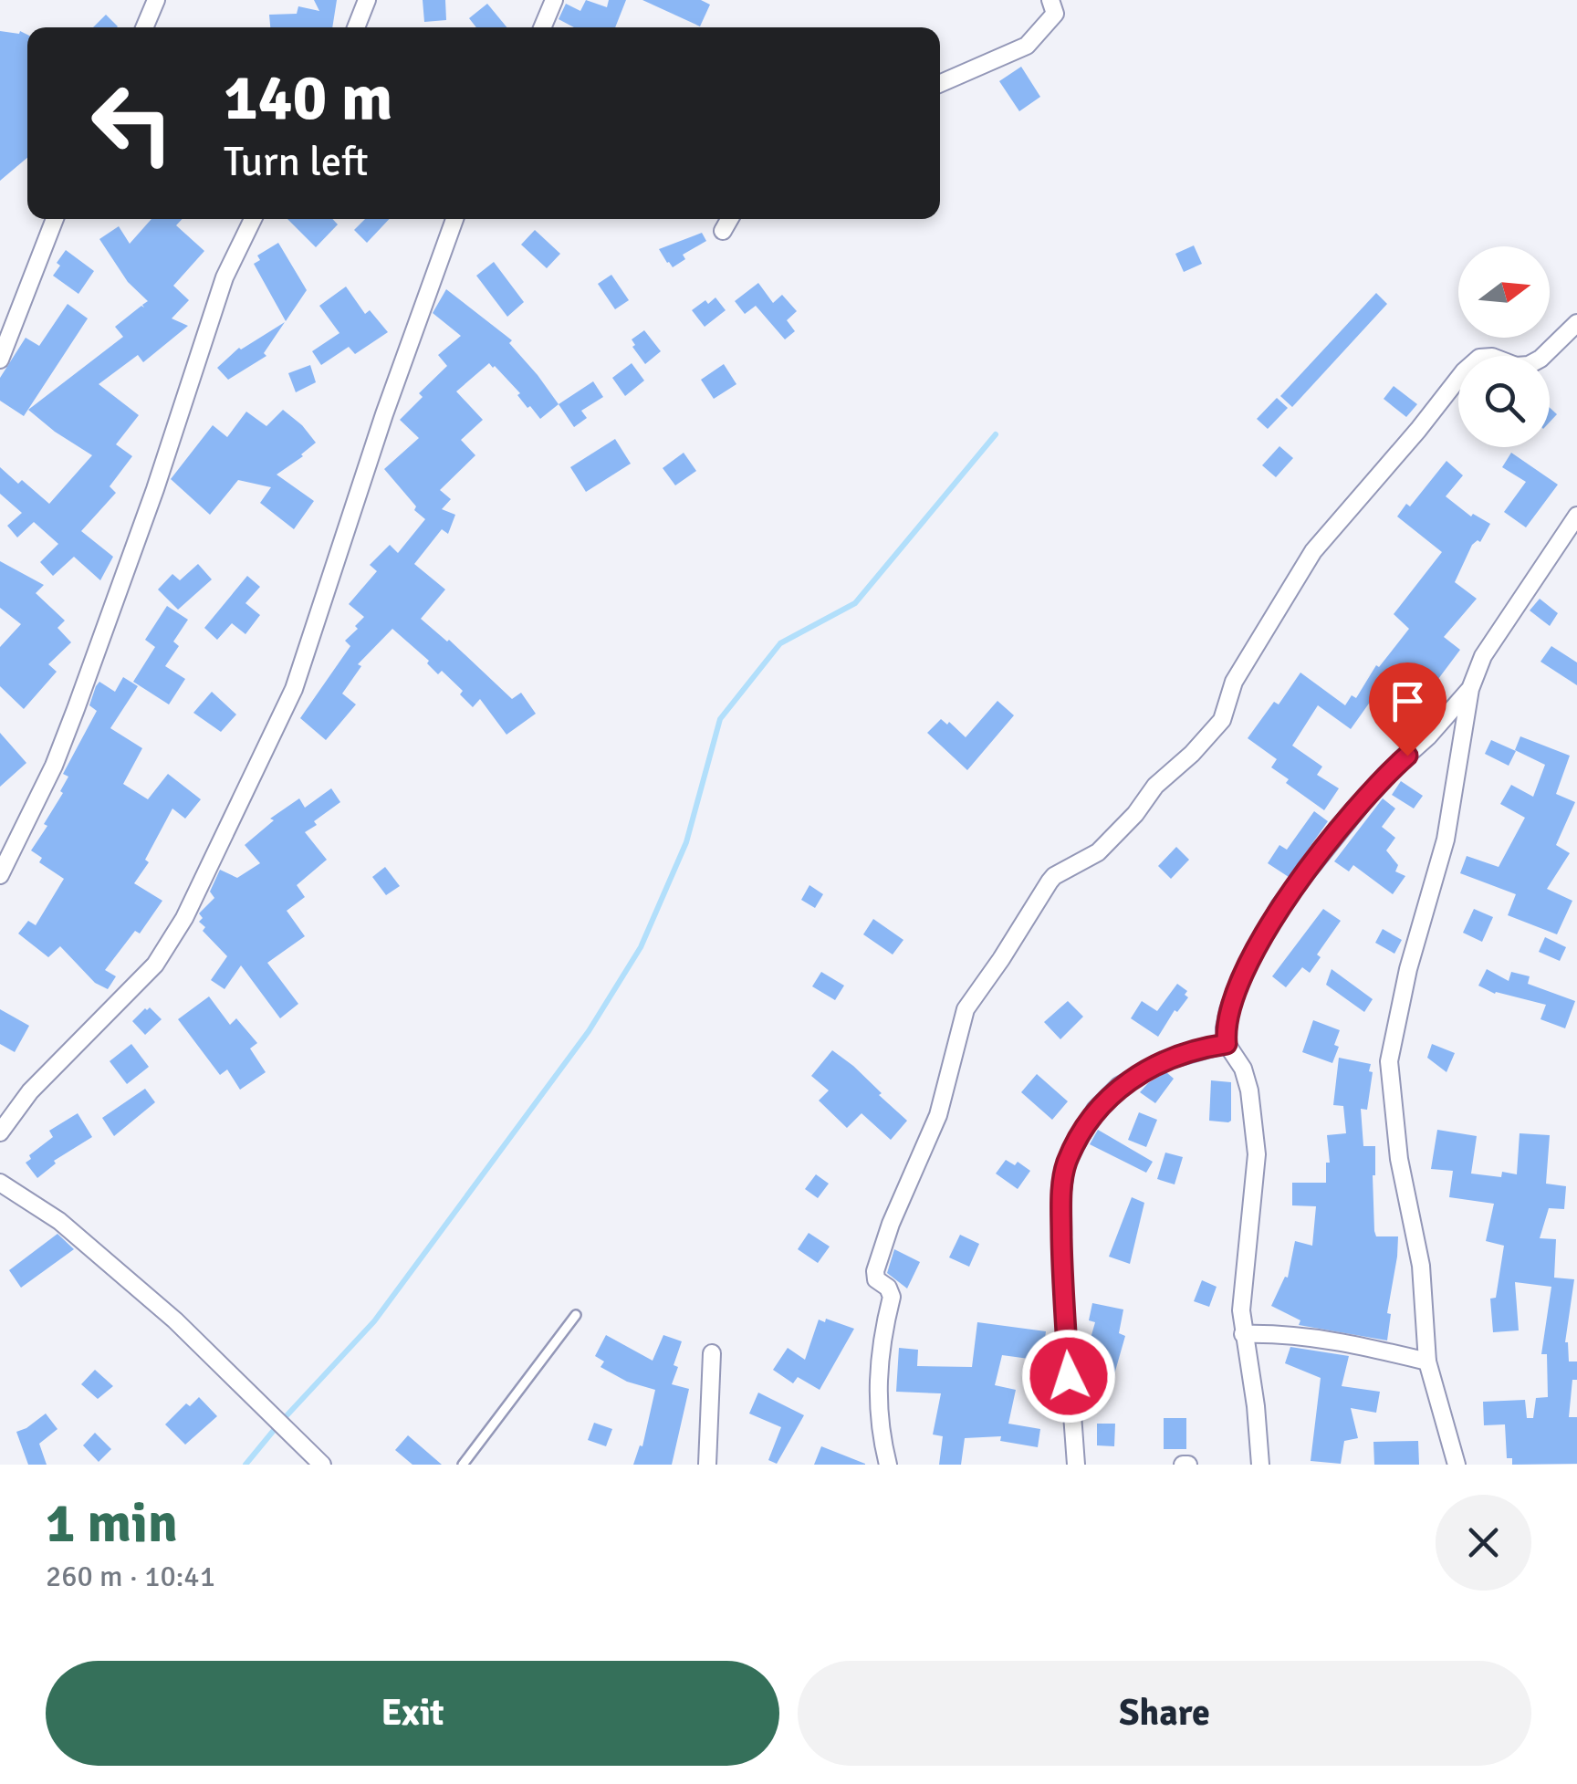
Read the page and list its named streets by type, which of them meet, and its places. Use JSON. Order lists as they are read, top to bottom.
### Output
{
  "north": "right",
  "page": {
    "turn": ["140 m", "Turn left"],
    "heading": ["1 min", "260 m · 10:41"],
    "buttons": ["Exit", "Share"]
  }
}
